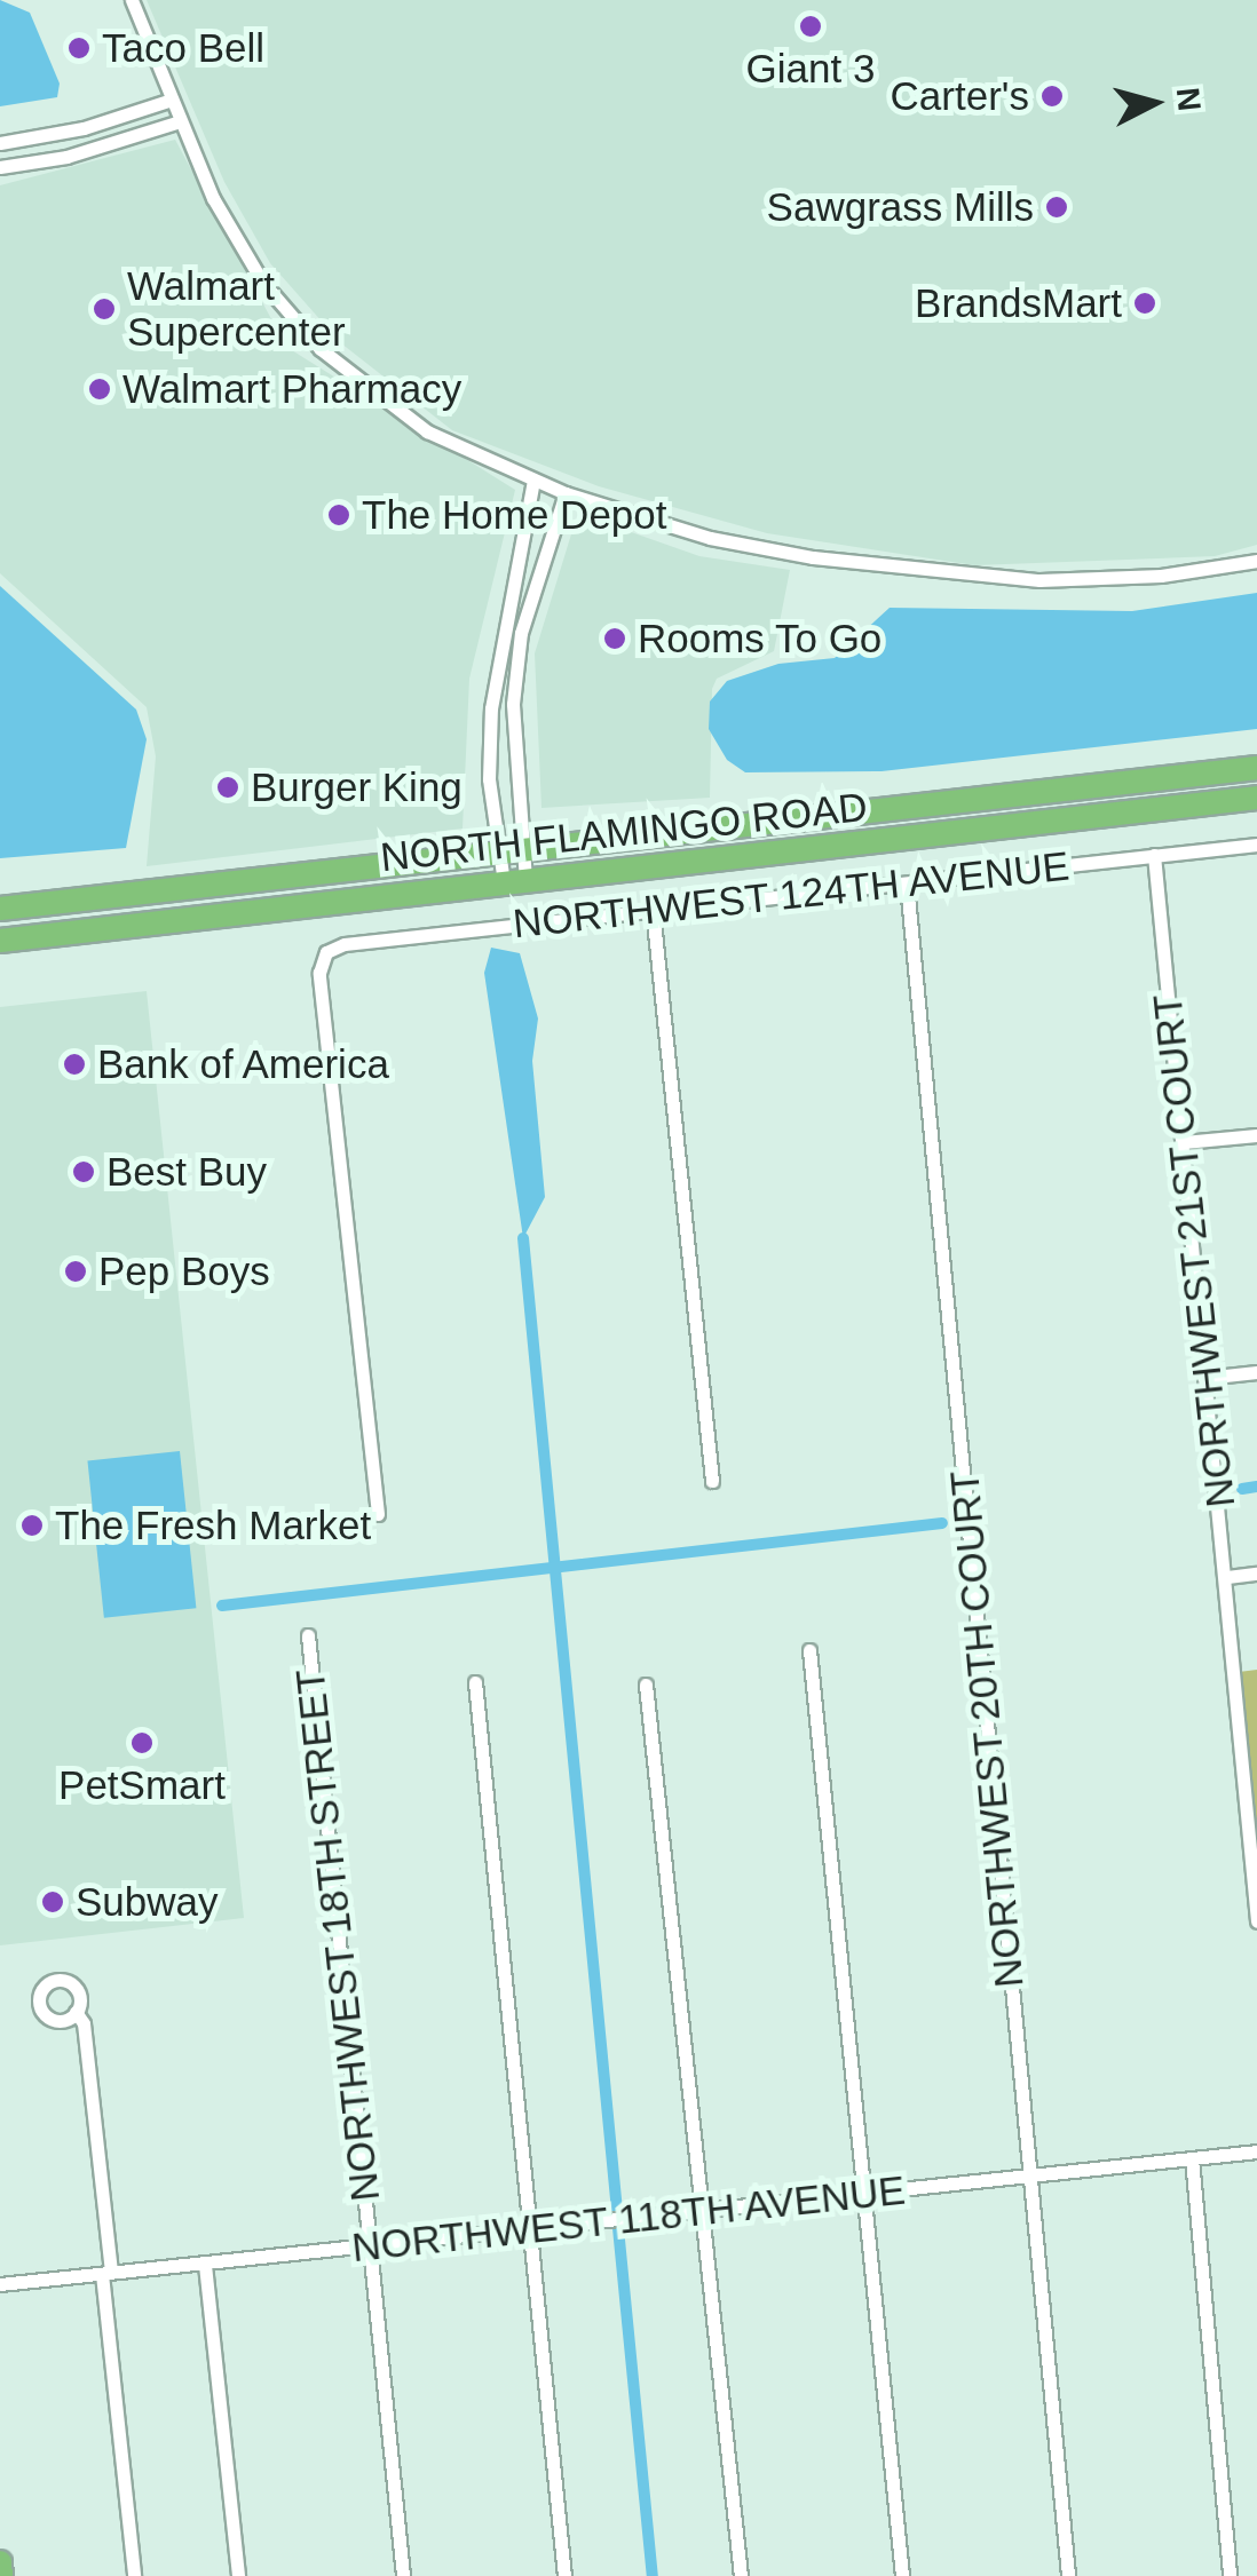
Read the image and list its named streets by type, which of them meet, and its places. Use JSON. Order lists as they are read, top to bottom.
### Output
{
  "streets": {
    "highway": ["NORTH FLAMINGO ROAD"],
    "street": [
      "NORTHWEST 124TH AVENUE",
      "NORTHWEST 21ST COURT",
      "NORTHWEST 20TH COURT",
      "NORTHWEST 18TH STREET",
      "NORTHWEST 118TH AVENUE"
    ]
  },
  "crossings": [
    ["NORTHWEST 124TH AVENUE", "NORTHWEST 21ST COURT"],
    ["NORTHWEST 124TH AVENUE", "NORTHWEST 20TH COURT"],
    ["NORTHWEST 20TH COURT", "NORTHWEST 118TH AVENUE"],
    ["NORTHWEST 18TH STREET", "NORTHWEST 118TH AVENUE"]
  ],
  "places": [
    "Giant 3",
    "Taco Bell",
    "Carter's",
    "Sawgrass Mills",
    "BrandsMart",
    "Walmart Supercenter",
    "Walmart Pharmacy",
    "The Home Depot",
    "Rooms To Go",
    "Burger King",
    "Bank of America",
    "Best Buy",
    "Pep Boys",
    "The Fresh Market",
    "PetSmart",
    "Subway"
  ],
  "north": "right"
}
